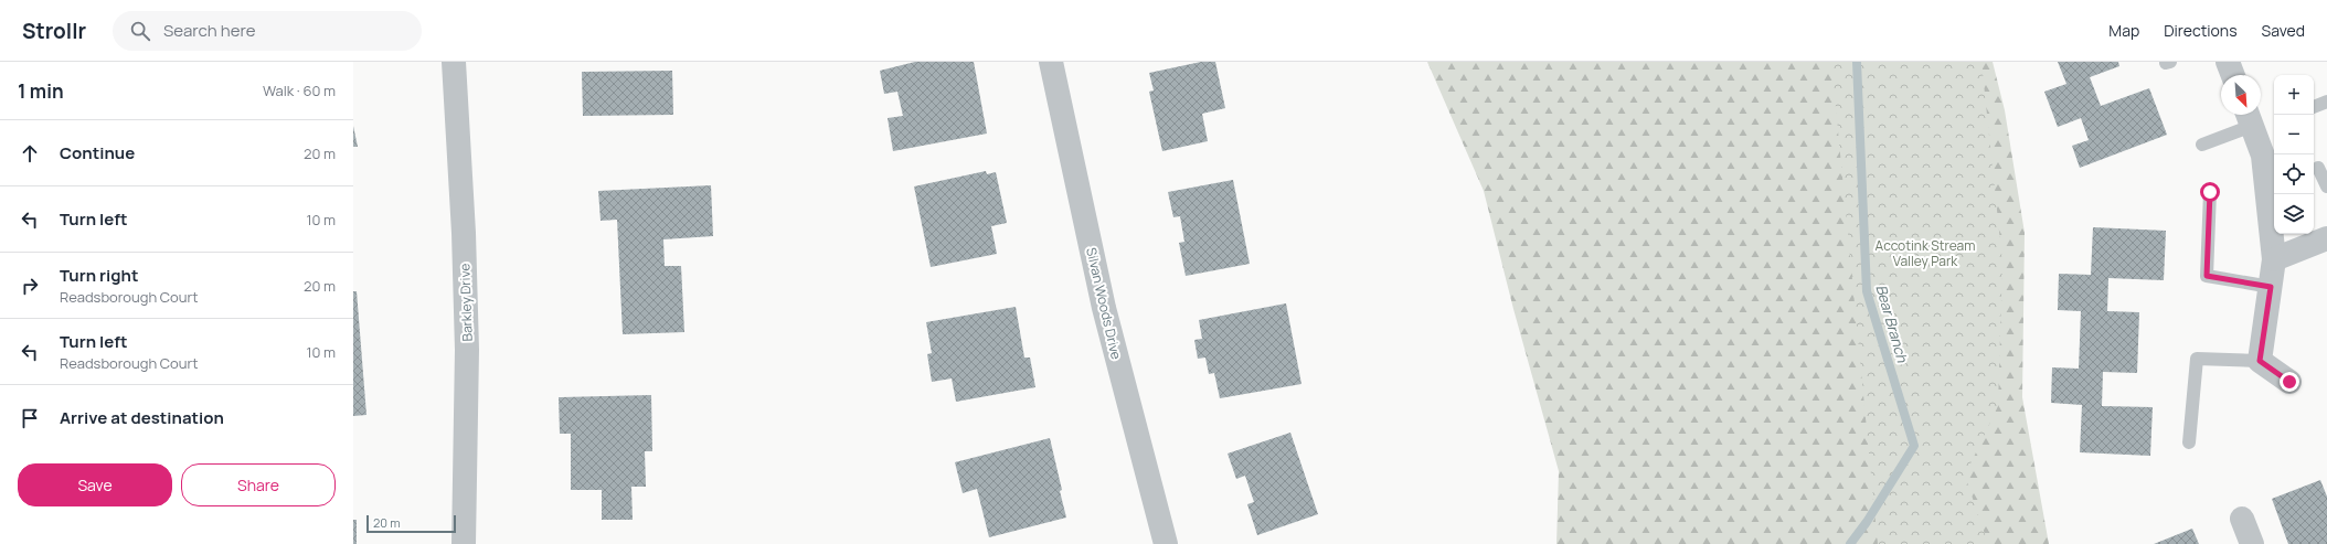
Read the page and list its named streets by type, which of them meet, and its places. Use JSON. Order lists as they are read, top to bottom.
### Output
{
  "streets": {
    "street": ["Barkley Drive", "Silvan Woods Drive"]
  },
  "water": ["Bear Branch"],
  "parks": ["Accotink Stream Valley Park"],
  "scale_bar": "20 m",
  "north": "bottom right",
  "page": {
    "header": "Strollr",
    "search": "Search here",
    "nav": ["Map", "Directions", "Saved"],
    "heading": ["1 min", "Walk · 60 m"],
    "map_buttons": ["+", "−"],
    "list": [
      ["Continue", "20 m"],
      ["Turn left", "10 m"],
      ["Turn right", "Readsborough Court", "20 m"],
      ["Turn left", "Readsborough Court", "10 m"],
      "Arrive at destination"
    ],
    "buttons": ["Save", "Share"],
    "scale": "20 m"
  }
}
